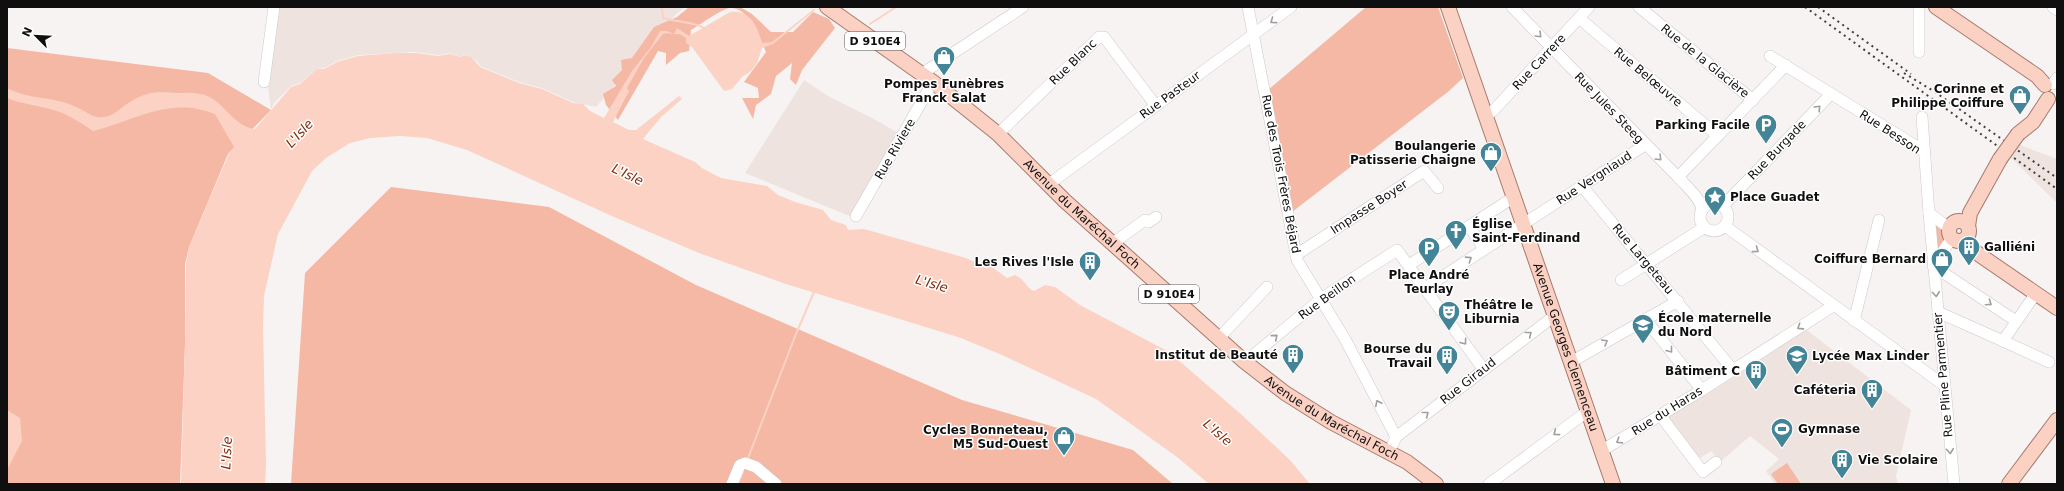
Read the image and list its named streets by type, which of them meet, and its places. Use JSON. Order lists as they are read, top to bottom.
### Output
{
  "streets": {
    "main road": ["D 910E4", "Avenue du Maréchal Foch", "Avenue Georges Clemenceau"],
    "street": [
      "Rue de la Glacière",
      "Rue Blanc",
      "Rue Carrere",
      "Rue Belœuvre",
      "Rue Pasteur",
      "Rue Jules Steeg",
      "Rue Besson",
      "Rue Riviere",
      "Rue Burgade",
      "Rue des Trois Frères Béjard",
      "Rue Vergniaud",
      "Impasse Boyer",
      "Rue Largeteau",
      "Rue Beillon",
      "Rue Pline Parmentier",
      "Rue Giraud",
      "Rue du Haras"
    ]
  },
  "crossings": [
    ["Rue Blanc", "Rue Pasteur"],
    ["Rue Blanc", "Avenue du Maréchal Foch"],
    ["Rue Carrere", "Rue Belœuvre"],
    ["Rue Carrere", "Rue Jules Steeg"],
    ["Rue Carrere", "Avenue Georges Clemenceau"],
    ["Rue Pasteur", "Rue des Trois Frères Béjard"],
    ["Rue Pasteur", "Avenue du Maréchal Foch"],
    ["Rue Jules Steeg", "Rue Burgade"],
    ["Rue Jules Steeg", "Rue Vergniaud"],
    ["Rue Besson", "Rue Burgade"],
    ["Rue Besson", "Rue Pline Parmentier"],
    ["Rue Riviere", "Avenue du Maréchal Foch"],
    ["Rue des Trois Frères Béjard", "Impasse Boyer"],
    ["Rue des Trois Frères Béjard", "Rue Beillon"],
    ["Rue des Trois Frères Béjard", "Rue Giraud"],
    ["Rue Vergniaud", "Rue Largeteau"],
    ["Rue Vergniaud", "Avenue Georges Clemenceau"],
    ["Avenue du Maréchal Foch", "Rue Beillon"],
    ["Avenue du Maréchal Foch", "Rue Giraud"],
    ["Rue Largeteau", "Rue du Haras"],
    ["Avenue Georges Clemenceau", "Rue Giraud"],
    ["Avenue Georges Clemenceau", "Rue du Haras"]
  ],
  "one_way": ["Rue Jules Steeg"],
  "water": ["L'Isle"],
  "places": {
    "shop": [
      "Pompes Funèbres Franck Salat",
      "Corinne et Philippe Coiffure",
      "Boulangerie Patisserie Chaigne",
      "Coiffure Bernard",
      "Cycles Bonneteau, M5 Sud-Ouest"
    ],
    "parking": ["Parking Facile", "Place André Teurlay"],
    "place": ["Place Guadet"],
    "church": ["Église Saint-Ferdinand"],
    "building": [
      "Galliéni",
      "Les Rives l'Isle",
      "Institut de Beauté",
      "Bourse du Travail",
      "Bâtiment C",
      "Caféteria",
      "Vie Scolaire"
    ],
    "theatre": ["Théâtre le Liburnia"],
    "school or university": ["École maternelle du Nord", "Lycée Max Linder"],
    "sports": ["Gymnase"]
  },
  "north": "top left"
}
